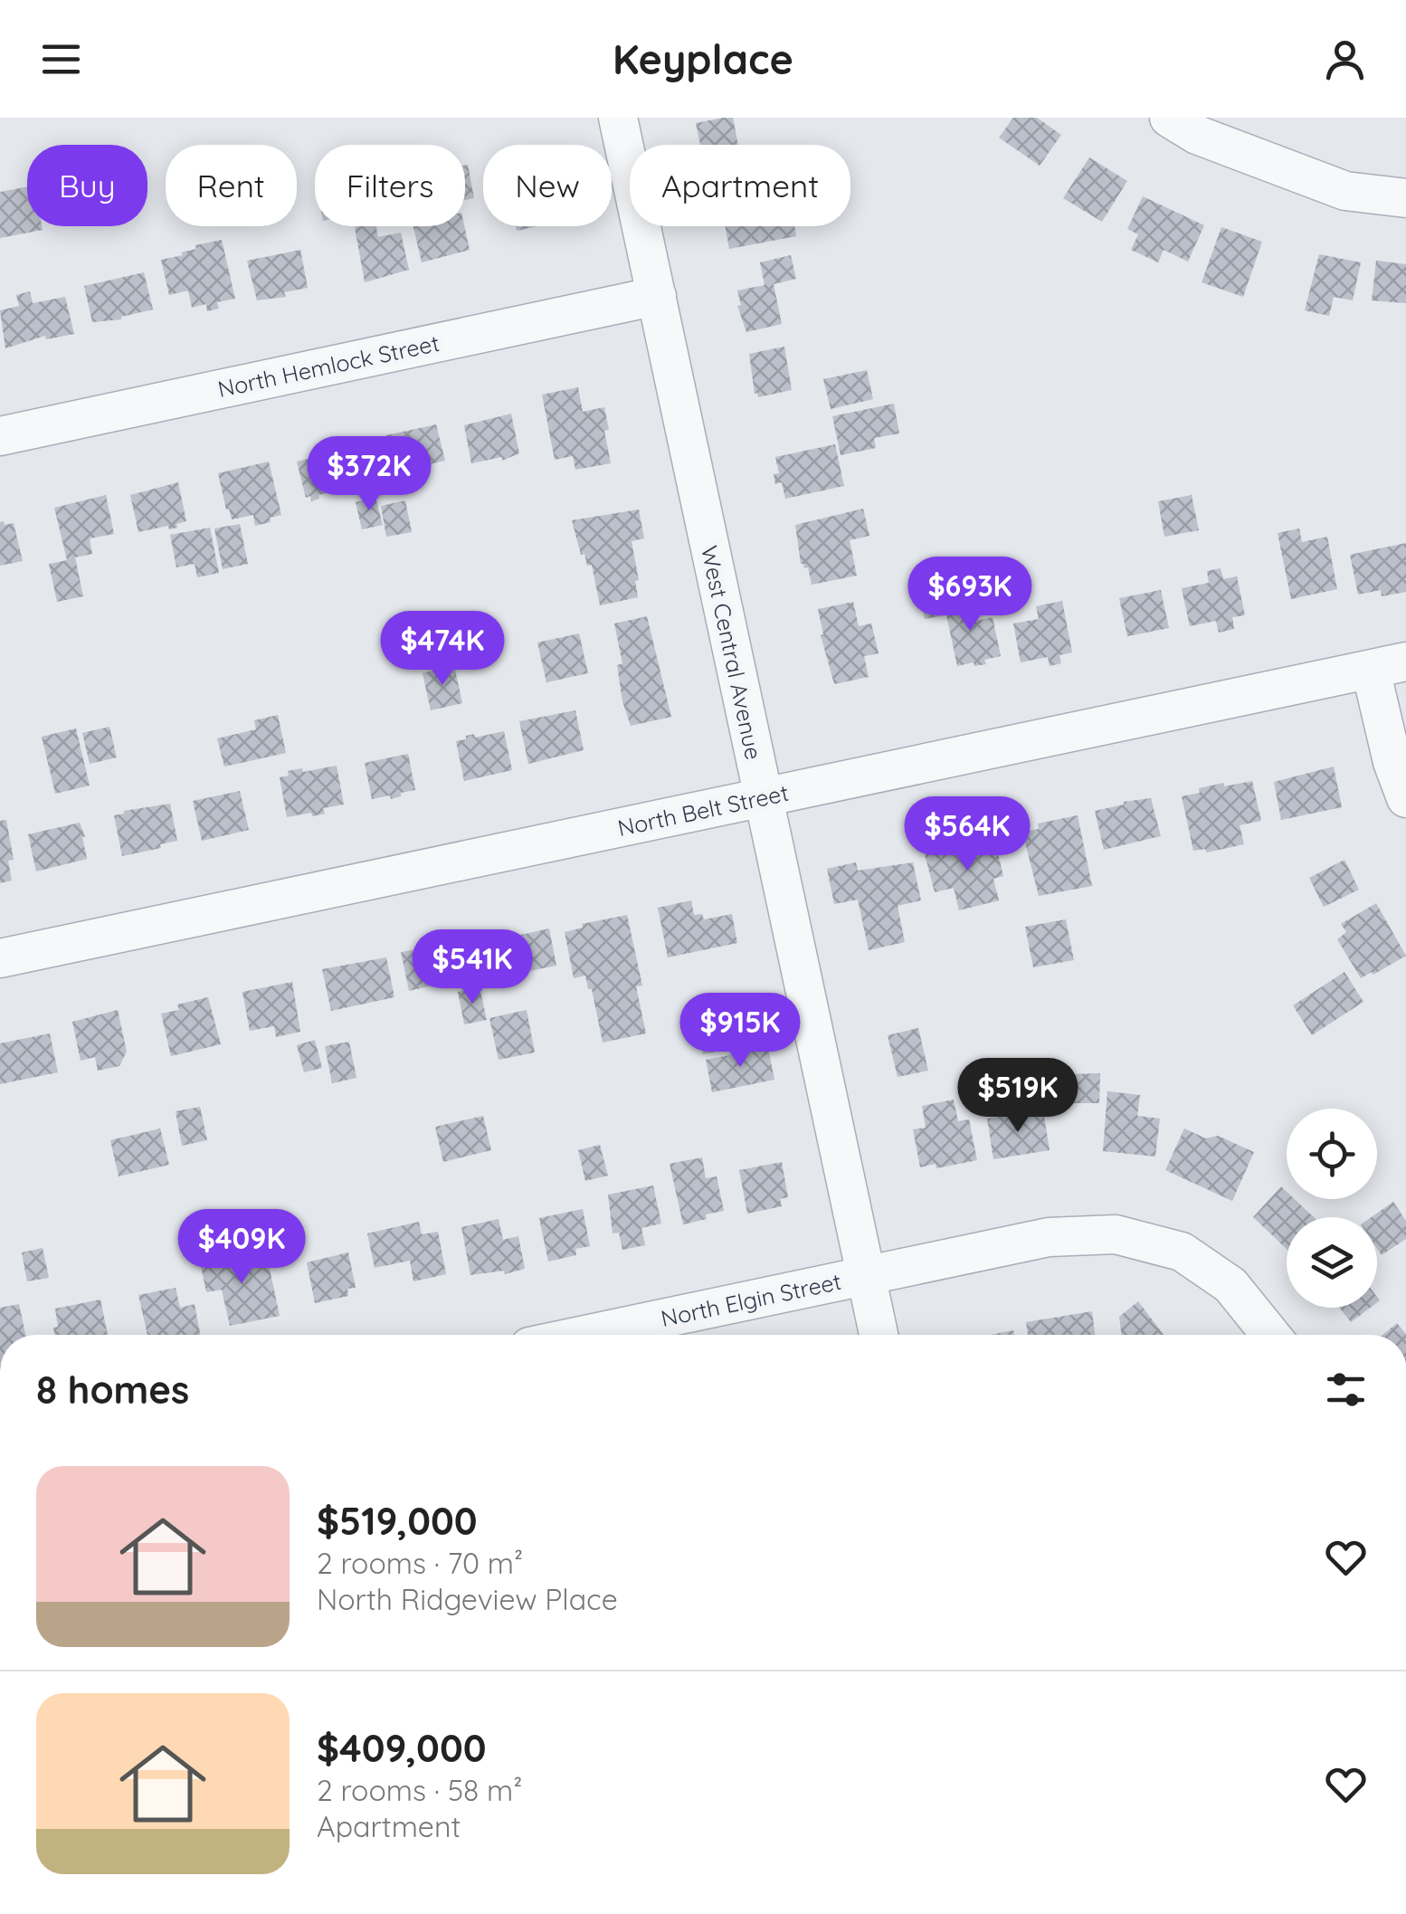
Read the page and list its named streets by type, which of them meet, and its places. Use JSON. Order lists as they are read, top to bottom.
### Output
{
  "streets": {
    "street": [
      "North Hemlock Street",
      "West Central Avenue",
      "North Belt Street",
      "North Elgin Street"
    ]
  },
  "crossings": [
    ["North Hemlock Street", "West Central Avenue"],
    ["West Central Avenue", "North Belt Street"],
    ["West Central Avenue", "North Elgin Street"]
  ],
  "page": {
    "header": "Keyplace",
    "chip": [
      "Buy",
      "Rent",
      "Filters",
      "New",
      "Apartment"
    ],
    "price": [
      "$372K",
      "$693K",
      "$474K",
      "$564K",
      "$541K",
      "$915K",
      "$519K",
      "$409K"
    ],
    "heading": "8 homes",
    "list": [
      {
        "name": "$519,000",
        "note": "2 rooms · 70 m² · North Ridgeview Place"
      },
      {
        "name": "$409,000",
        "note": "2 rooms · 58 m² · Apartment"
      }
    ]
  }
}
